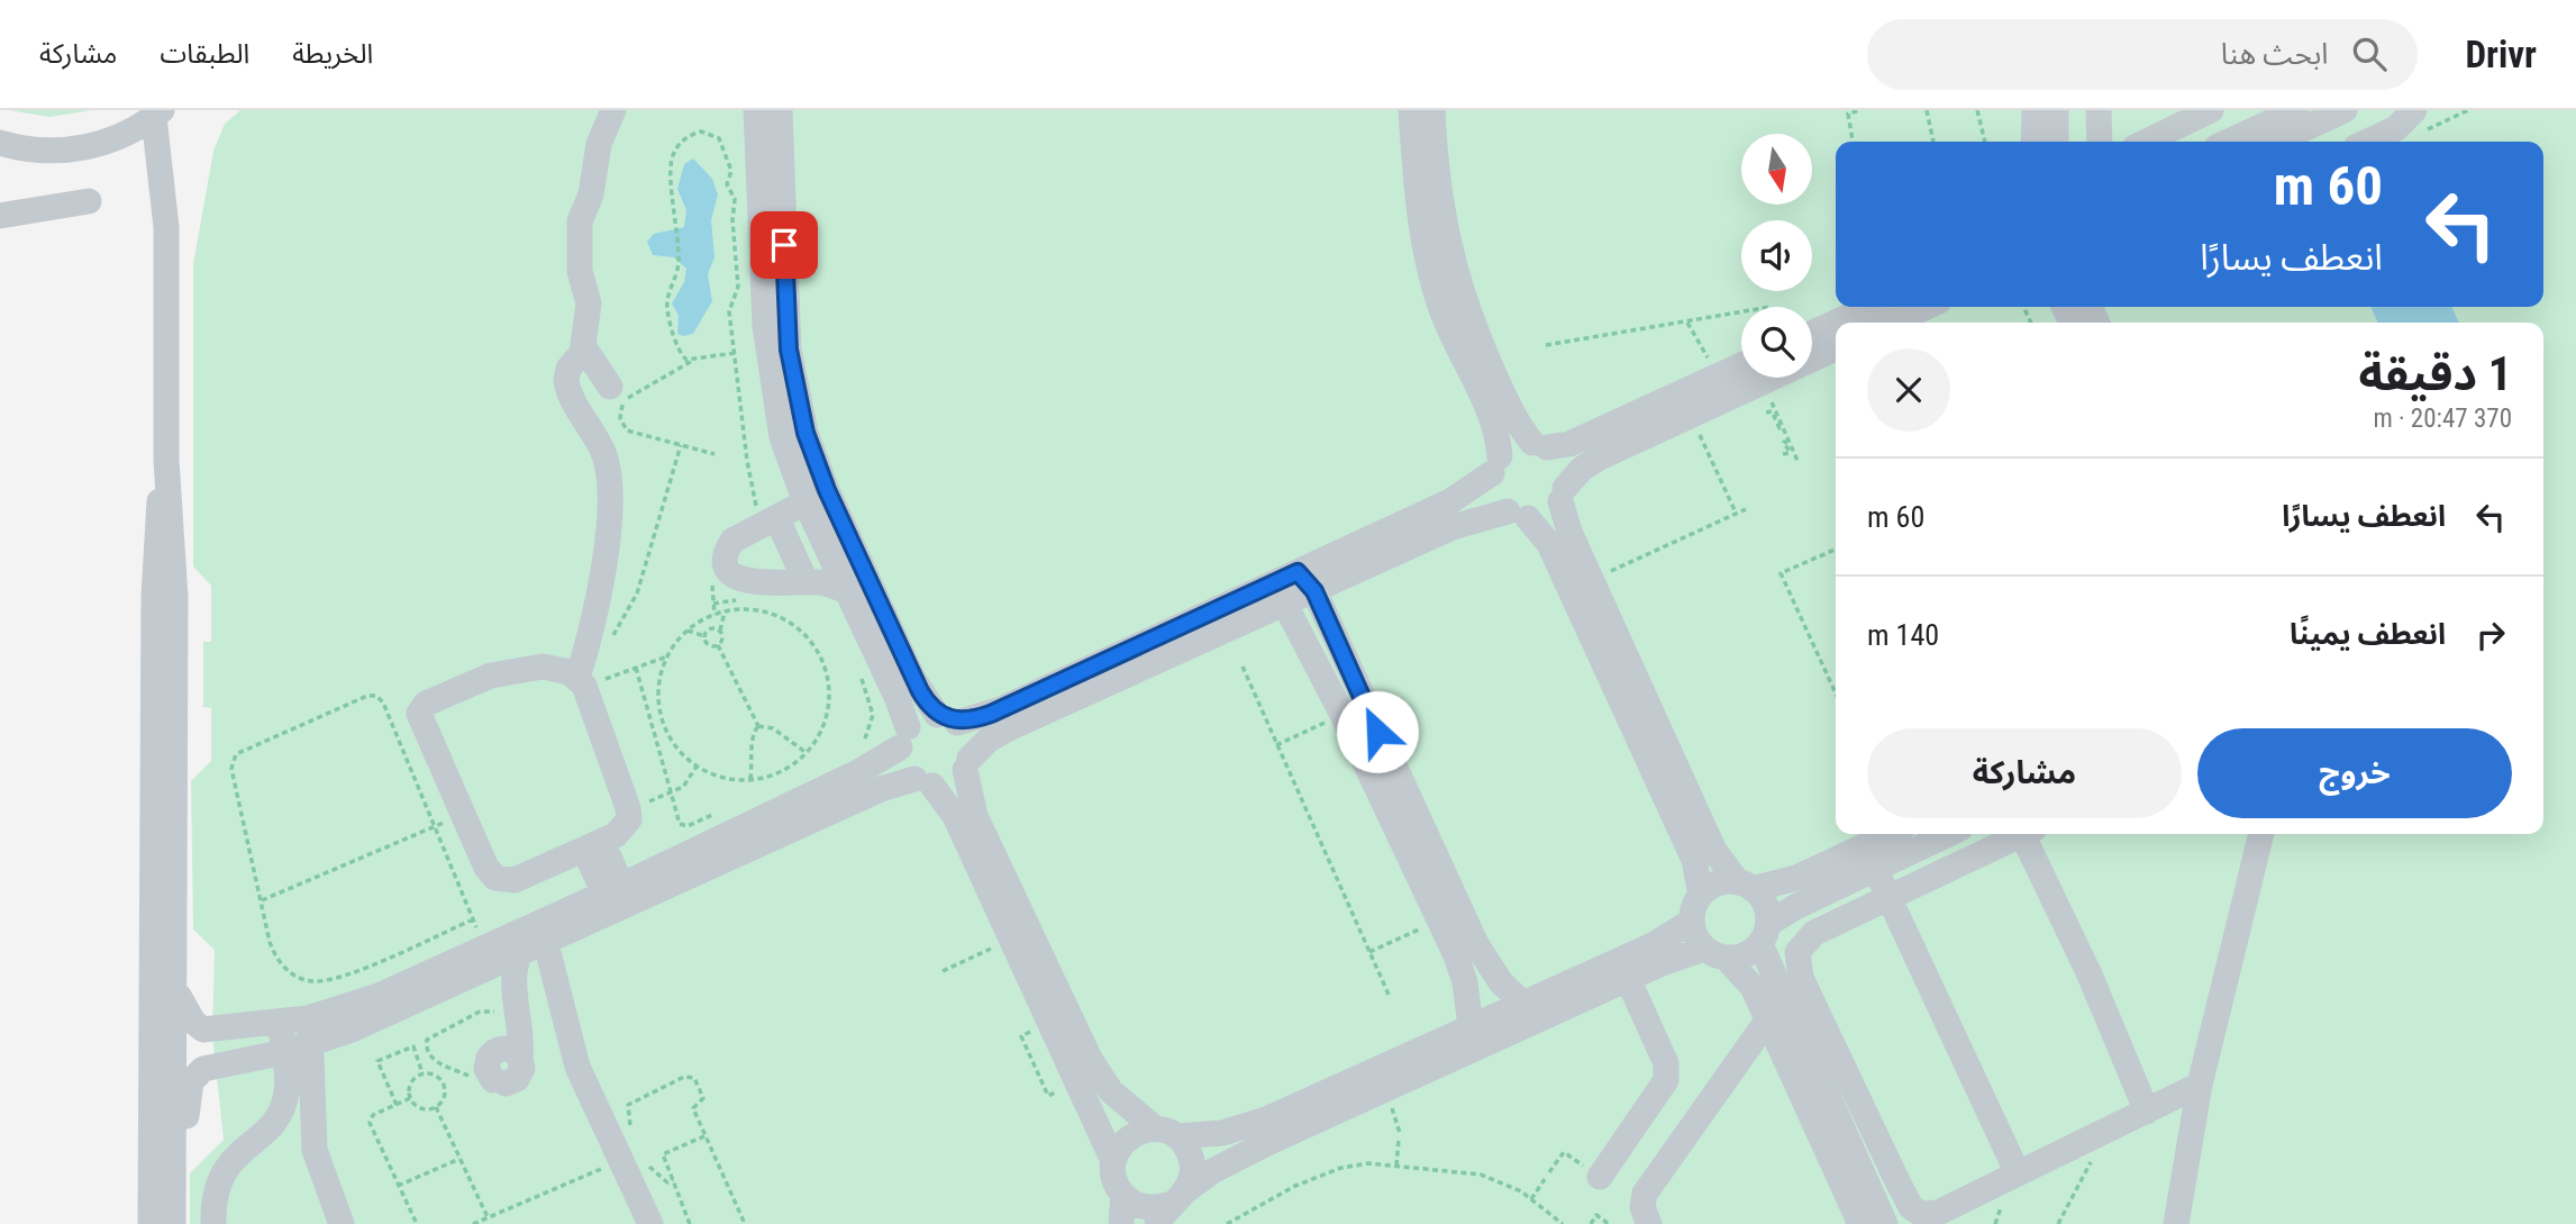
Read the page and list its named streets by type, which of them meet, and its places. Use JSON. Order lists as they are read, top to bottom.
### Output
{
  "north": "bottom",
  "page": {
    "header": "Drivr",
    "search": "ابحث هنا",
    "nav": ["الخريطة", "الطبقات", "مشاركة"],
    "turn": ["60 m", "انعطف يسارًا"],
    "heading": ["1 دقيقة", "370 m · 20:47"],
    "list": [
      {
        "name": "انعطف يسارًا",
        "value": "60 m"
      },
      {
        "name": "انعطف يمينًا",
        "value": "140 m"
      }
    ],
    "buttons": ["خروج", "مشاركة"]
  }
}
